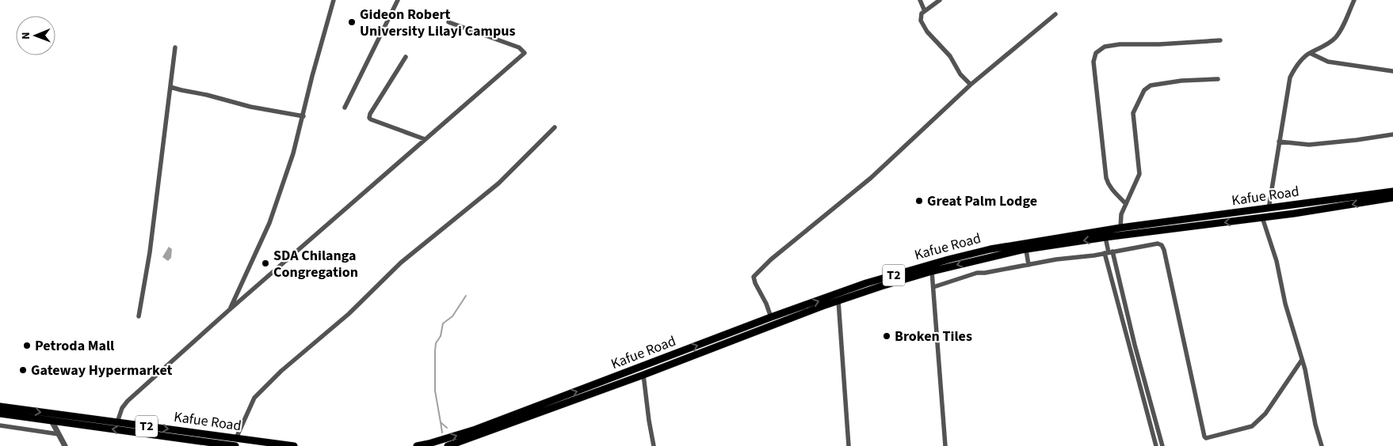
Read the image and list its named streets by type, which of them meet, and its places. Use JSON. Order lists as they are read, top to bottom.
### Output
{
  "streets": {
    "highway": ["Kafue Road", "T2"]
  },
  "places": [
    "Gideon Robert University Lilayi Campus",
    "Great Palm Lodge",
    "SDA Chilanga Congregation",
    "Broken Tiles",
    "Petroda Mall",
    "Gateway Hypermarket"
  ],
  "north": "left"
}
